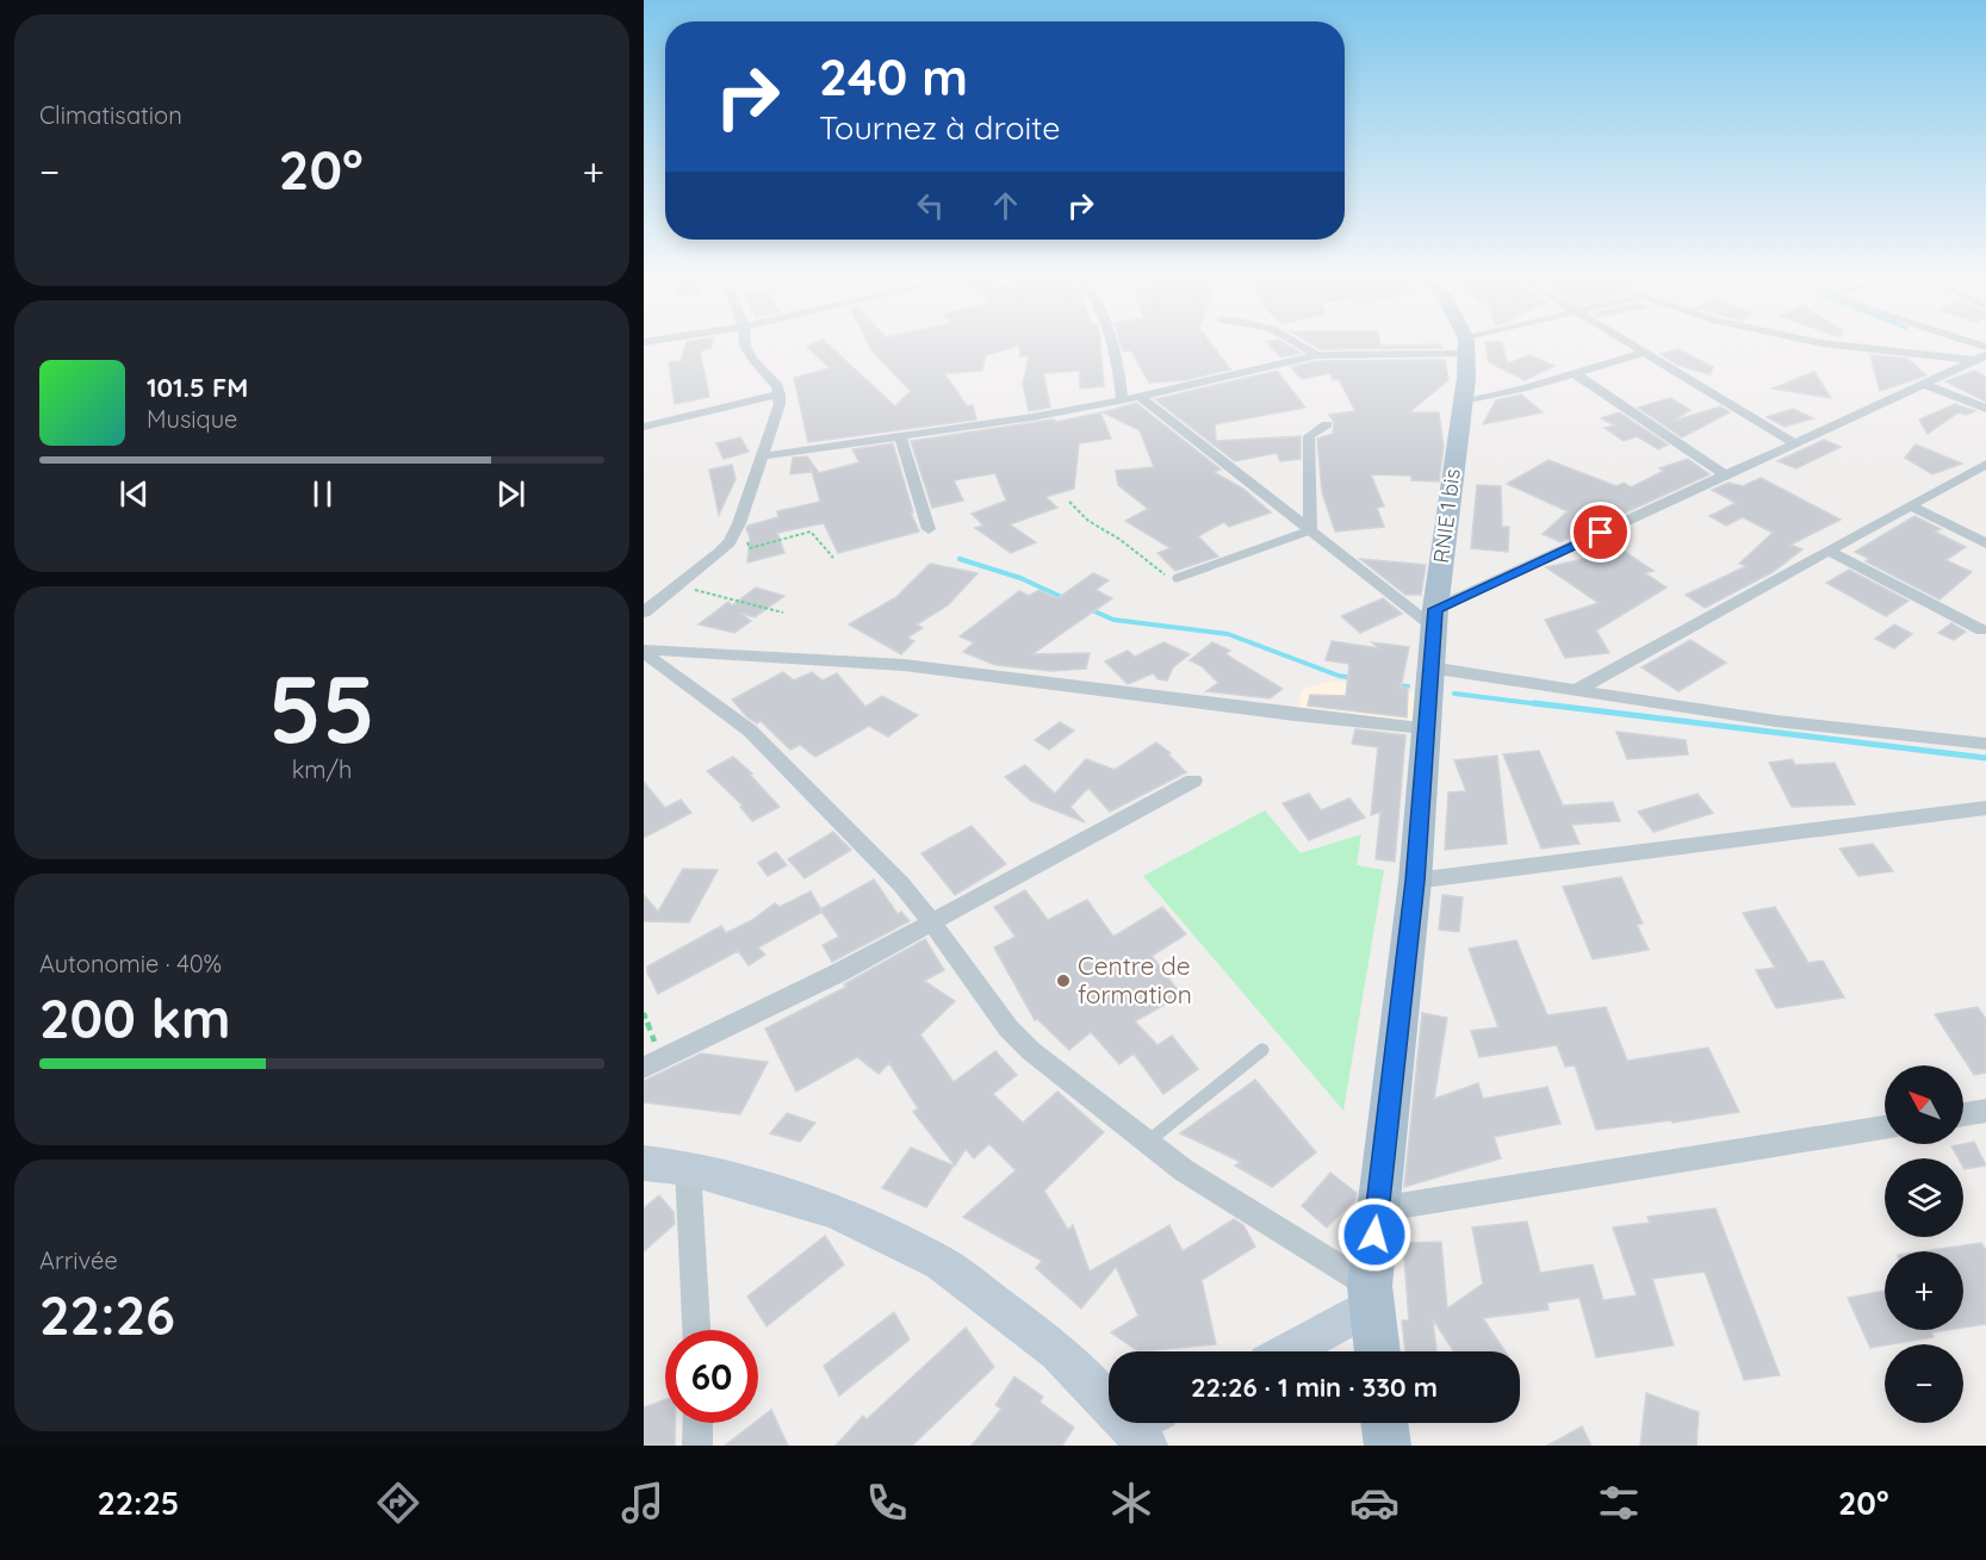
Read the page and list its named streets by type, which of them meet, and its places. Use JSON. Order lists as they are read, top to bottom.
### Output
{
  "streets": {
    "main road": ["RNIE 1 bis"]
  },
  "places": ["Centre de formation"],
  "north": "top left",
  "page": {
    "tile": [
      "Climatisation",
      ["55", "km/h"],
      ["Autonomie · 40%", "200 km"],
      ["Arrivée", "22:26"]
    ],
    "turn": ["240 m", "Tournez à droite"],
    "heat": ["−", "20°", "+"],
    "song": ["101.5 FM", "Musique"],
    "map_buttons": ["+", "−"],
    "limit": "60",
    "trip": "22:26 · 1 min · 330 m",
    "tabs": ["22:25", "20°"]
  }
}
